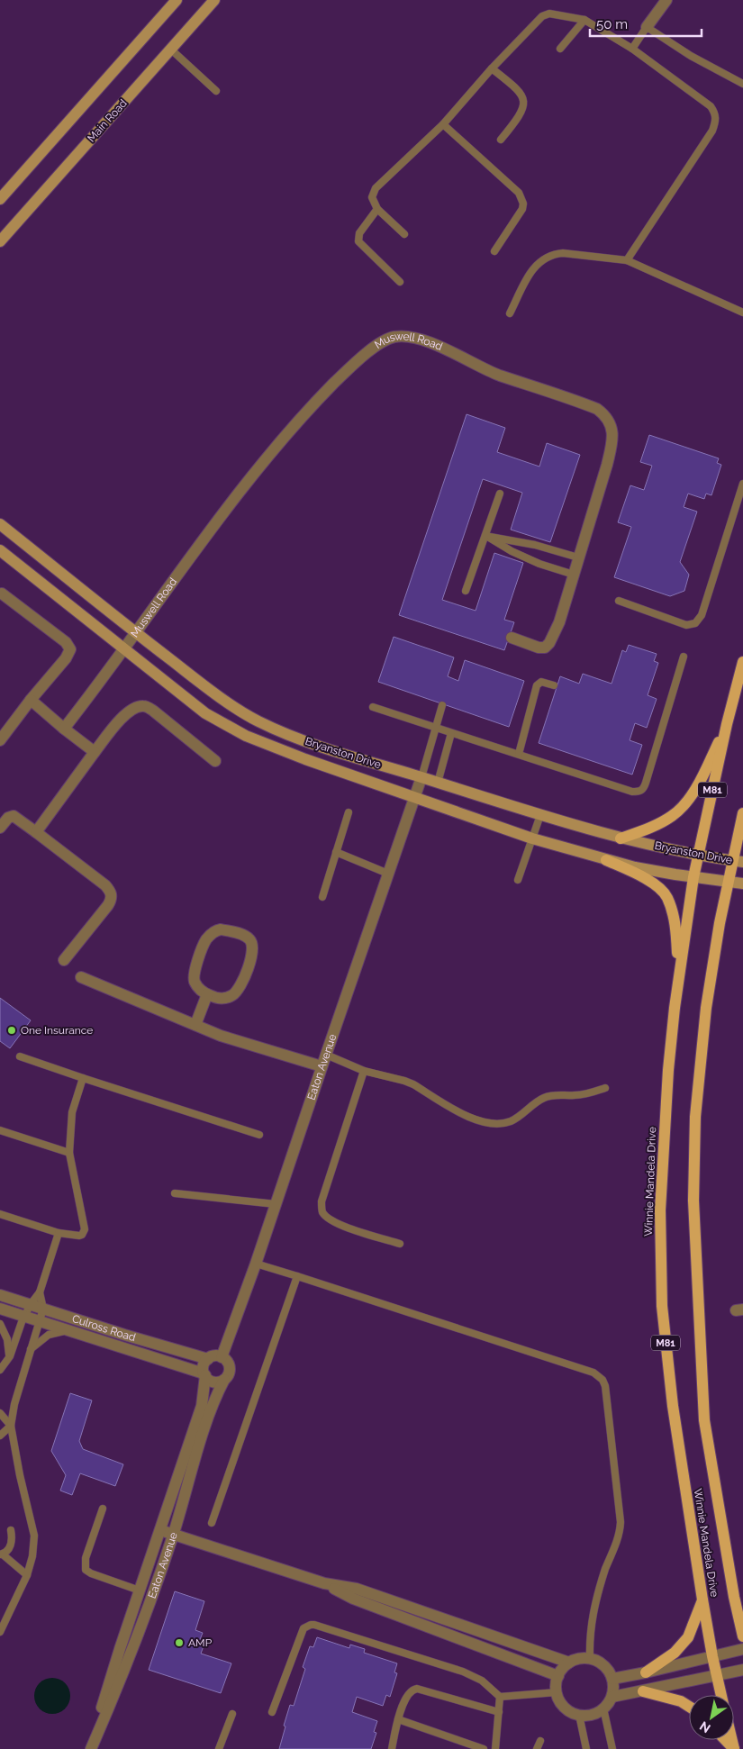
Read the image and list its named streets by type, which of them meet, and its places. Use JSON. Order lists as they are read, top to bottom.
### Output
{
  "streets": {
    "main road": [
      "Main Road",
      "Bryanston Drive",
      "M81",
      "Winnie Mandela Drive"
    ],
    "street": ["Muswell Road", "Eaton Avenue", "Culross Road"]
  },
  "crossings": [
    ["Muswell Road", "Bryanston Drive"],
    ["Bryanston Drive", "Eaton Avenue"],
    ["Bryanston Drive", "Winnie Mandela Drive"],
    ["Eaton Avenue", "Culross Road"]
  ],
  "places": ["One Insurance", "AMP"],
  "scale_bar": "50 m",
  "north": "bottom left"
}
